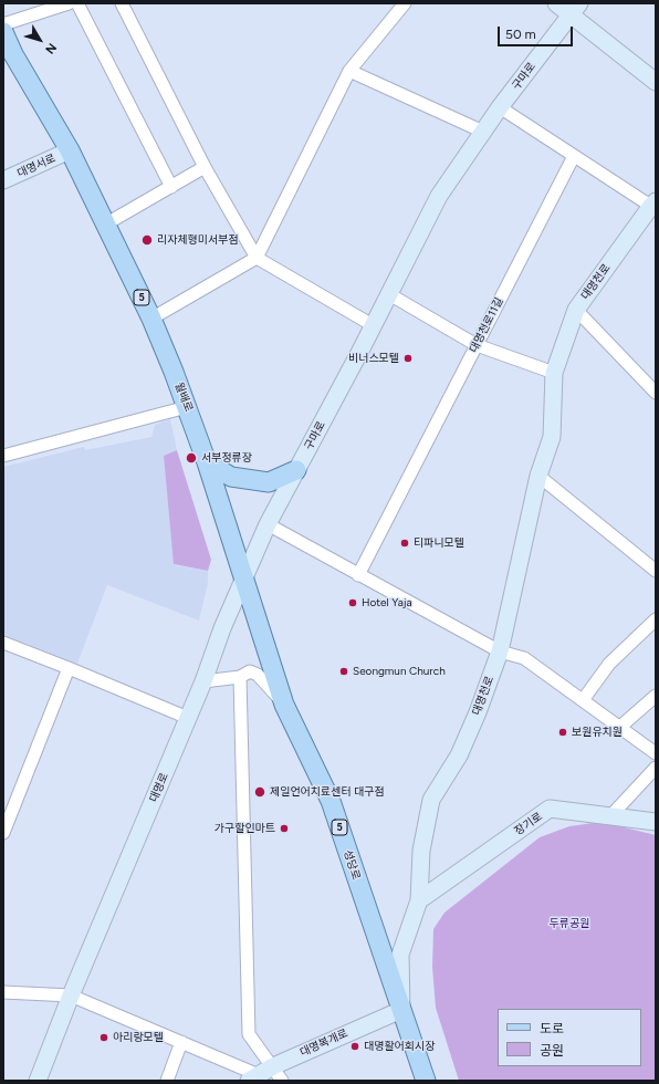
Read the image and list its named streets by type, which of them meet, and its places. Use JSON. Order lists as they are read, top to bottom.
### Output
{
  "streets": {
    "main road": [
      "구마로",
      "대명서로",
      "대명천로",
      "5",
      "월배로",
      "대명로",
      "장기로",
      "성당로",
      "대명복개로"
    ],
    "street": ["대명천로11길"]
  },
  "crossings": [
    ["구마로", "월배로"],
    ["구마로", "대명로"],
    ["구마로", "성당로"],
    ["대명서로", "월배로"],
    ["대명천로", "장기로"],
    ["대명천로", "성당로"],
    ["대명천로", "대명복개로"],
    ["월배로", "대명로"],
    ["월배로", "성당로"],
    ["대명로", "성당로"],
    ["성당로", "대명복개로"]
  ],
  "parks": ["두류공원"],
  "places": [
    "리자체형미서부점",
    "비너스모텔",
    "서부정류장",
    "티파니모텔",
    "Hotel Yaja",
    "Seongmun Church",
    "보원유치원",
    "제일언어치료센터 대구점",
    "가구할인마트",
    "아리랑모텔",
    "대명활어회시장"
  ],
  "legend": ["도로", "공원"],
  "scale_bar": "50 m",
  "north": "bottom right"
}
